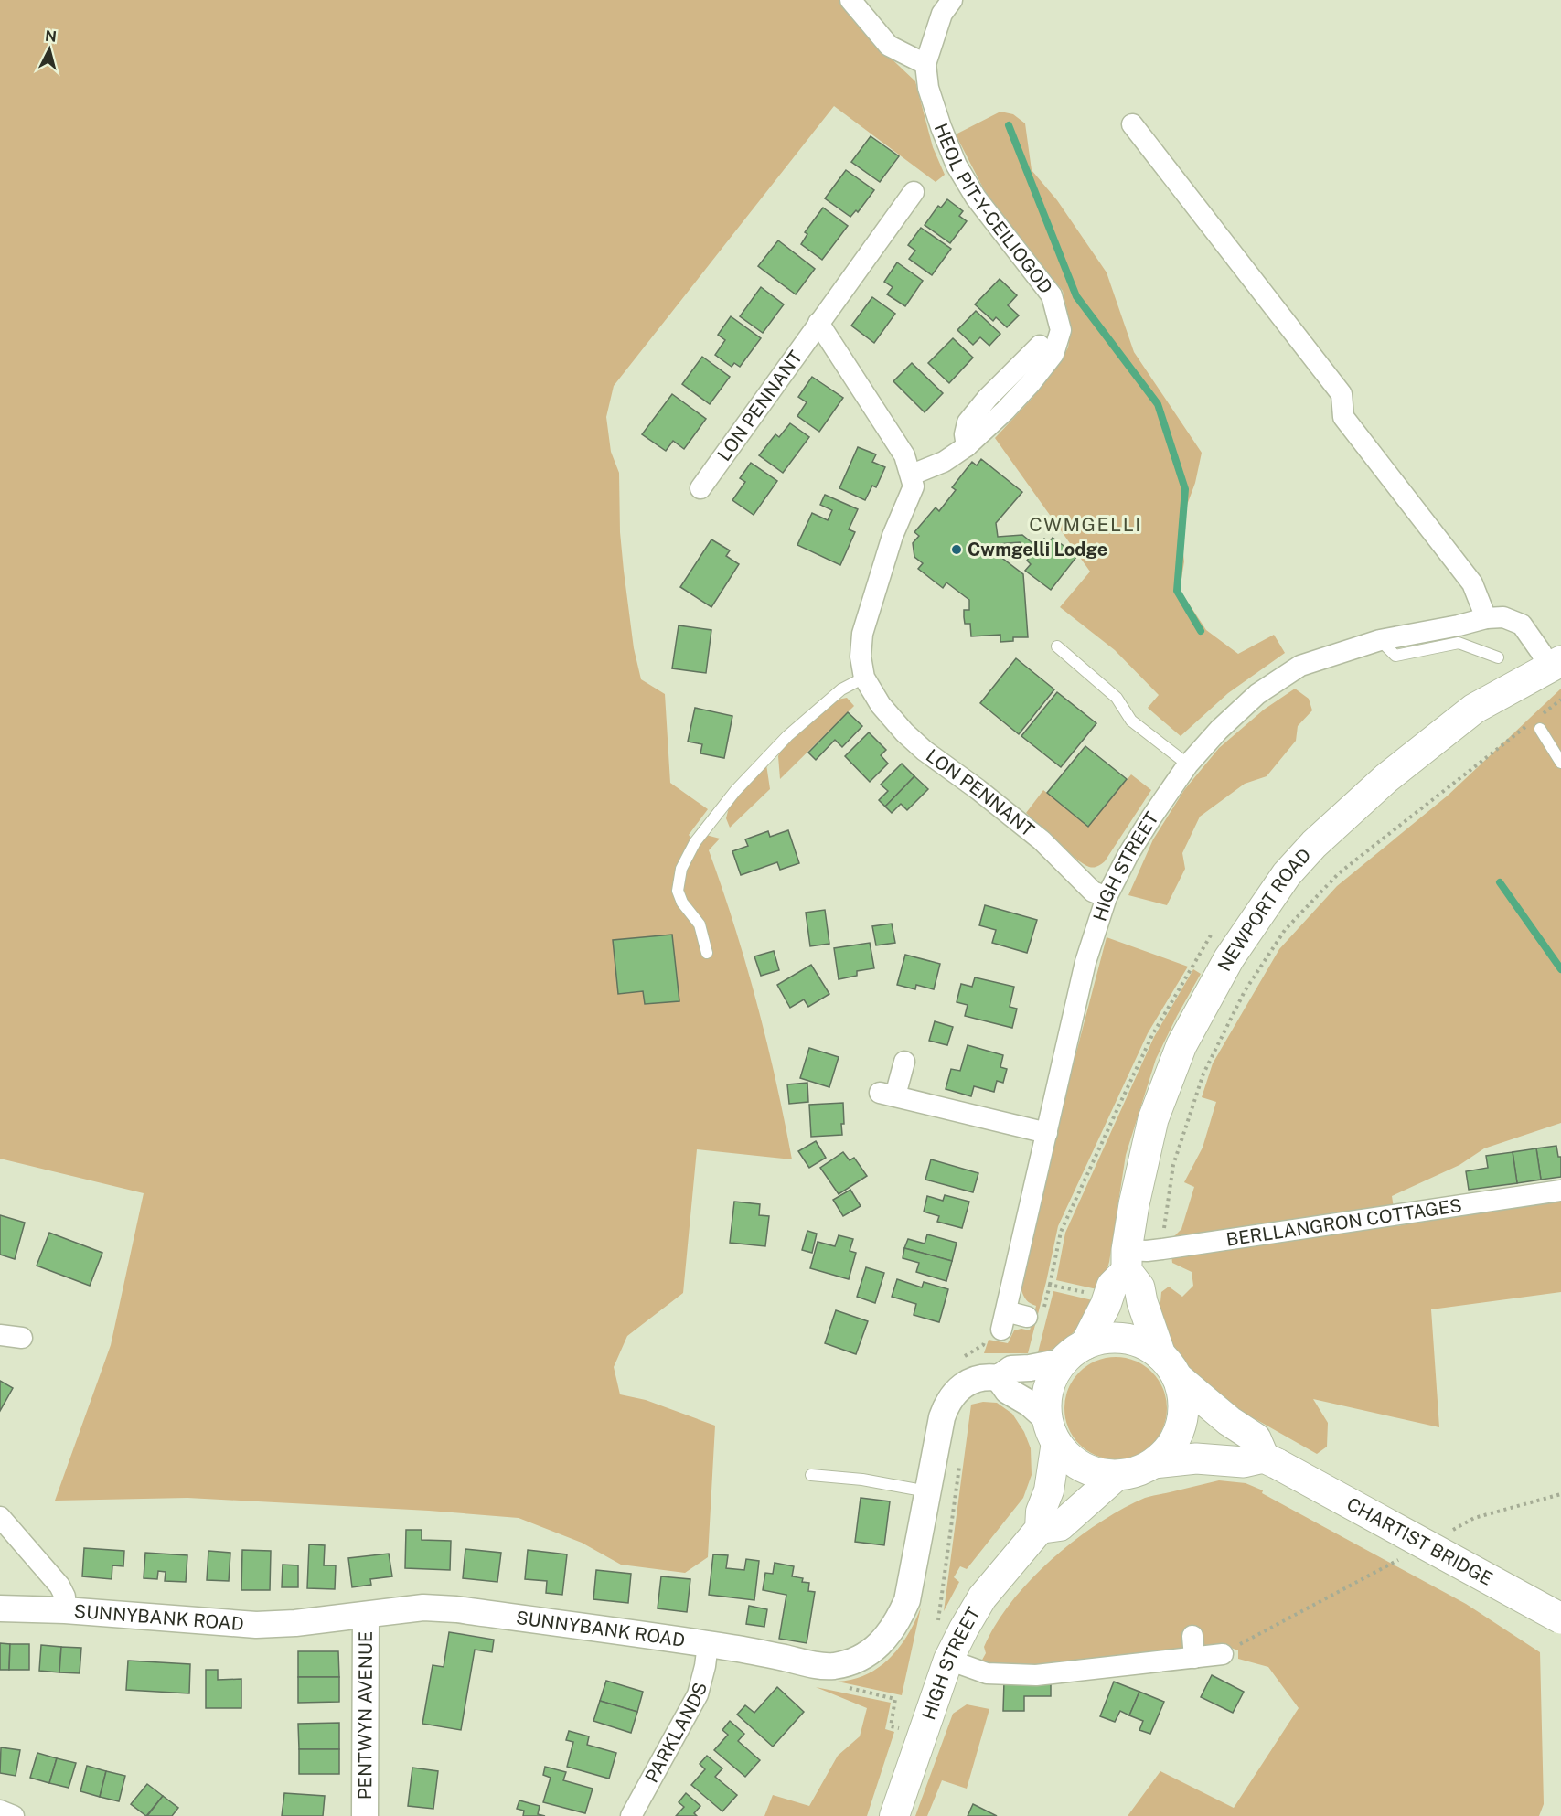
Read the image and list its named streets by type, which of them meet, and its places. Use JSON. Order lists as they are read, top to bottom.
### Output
{
  "streets": {
    "main road": ["HIGH STREET", "NEWPORT ROAD", "CHARTIST BRIDGE"],
    "street": [
      "HEOL PIT-Y-CEILIOGOD",
      "LON PENNANT",
      "BERLLANGRON COTTAGES",
      "SUNNYBANK ROAD",
      "PENTWYN AVENUE",
      "PARKLANDS"
    ]
  },
  "crossings": [
    ["LON PENNANT", "HIGH STREET"],
    ["NEWPORT ROAD", "BERLLANGRON COTTAGES"],
    ["SUNNYBANK ROAD", "PENTWYN AVENUE"],
    ["SUNNYBANK ROAD", "PARKLANDS"]
  ],
  "districts": ["CWMGELLI"],
  "places": ["Cwmgelli Lodge"],
  "north": "top"
}
